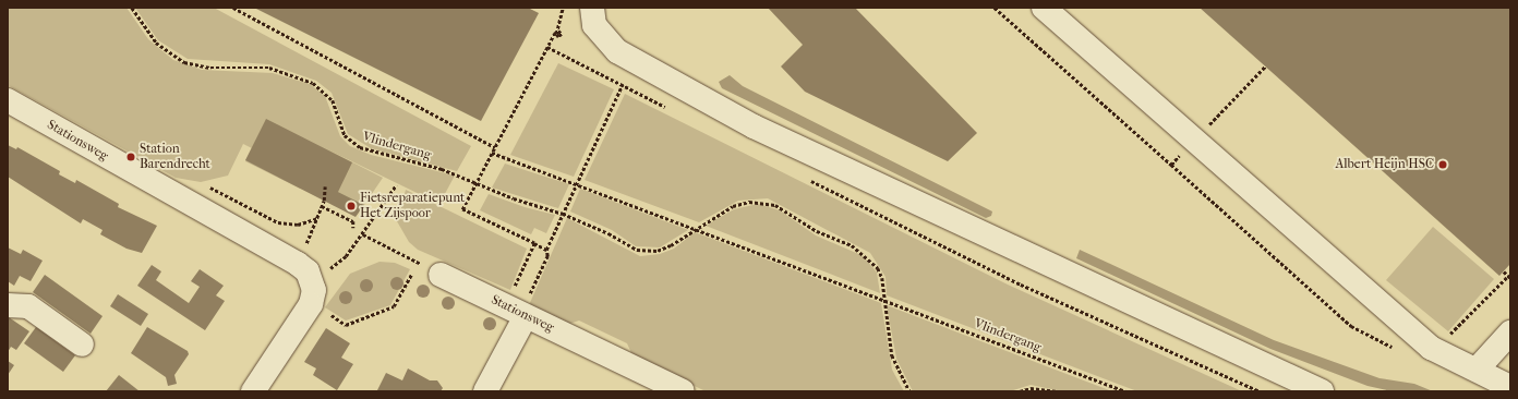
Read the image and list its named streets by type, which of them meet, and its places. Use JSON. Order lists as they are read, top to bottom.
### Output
{
  "streets": {
    "street": ["Stationsweg"],
    "path": ["Vlindergang"]
  },
  "places": ["Station Barendrecht", "Albert Heijn HSC", "Fietsreparatiepunt Het Zijspoor"]
}
